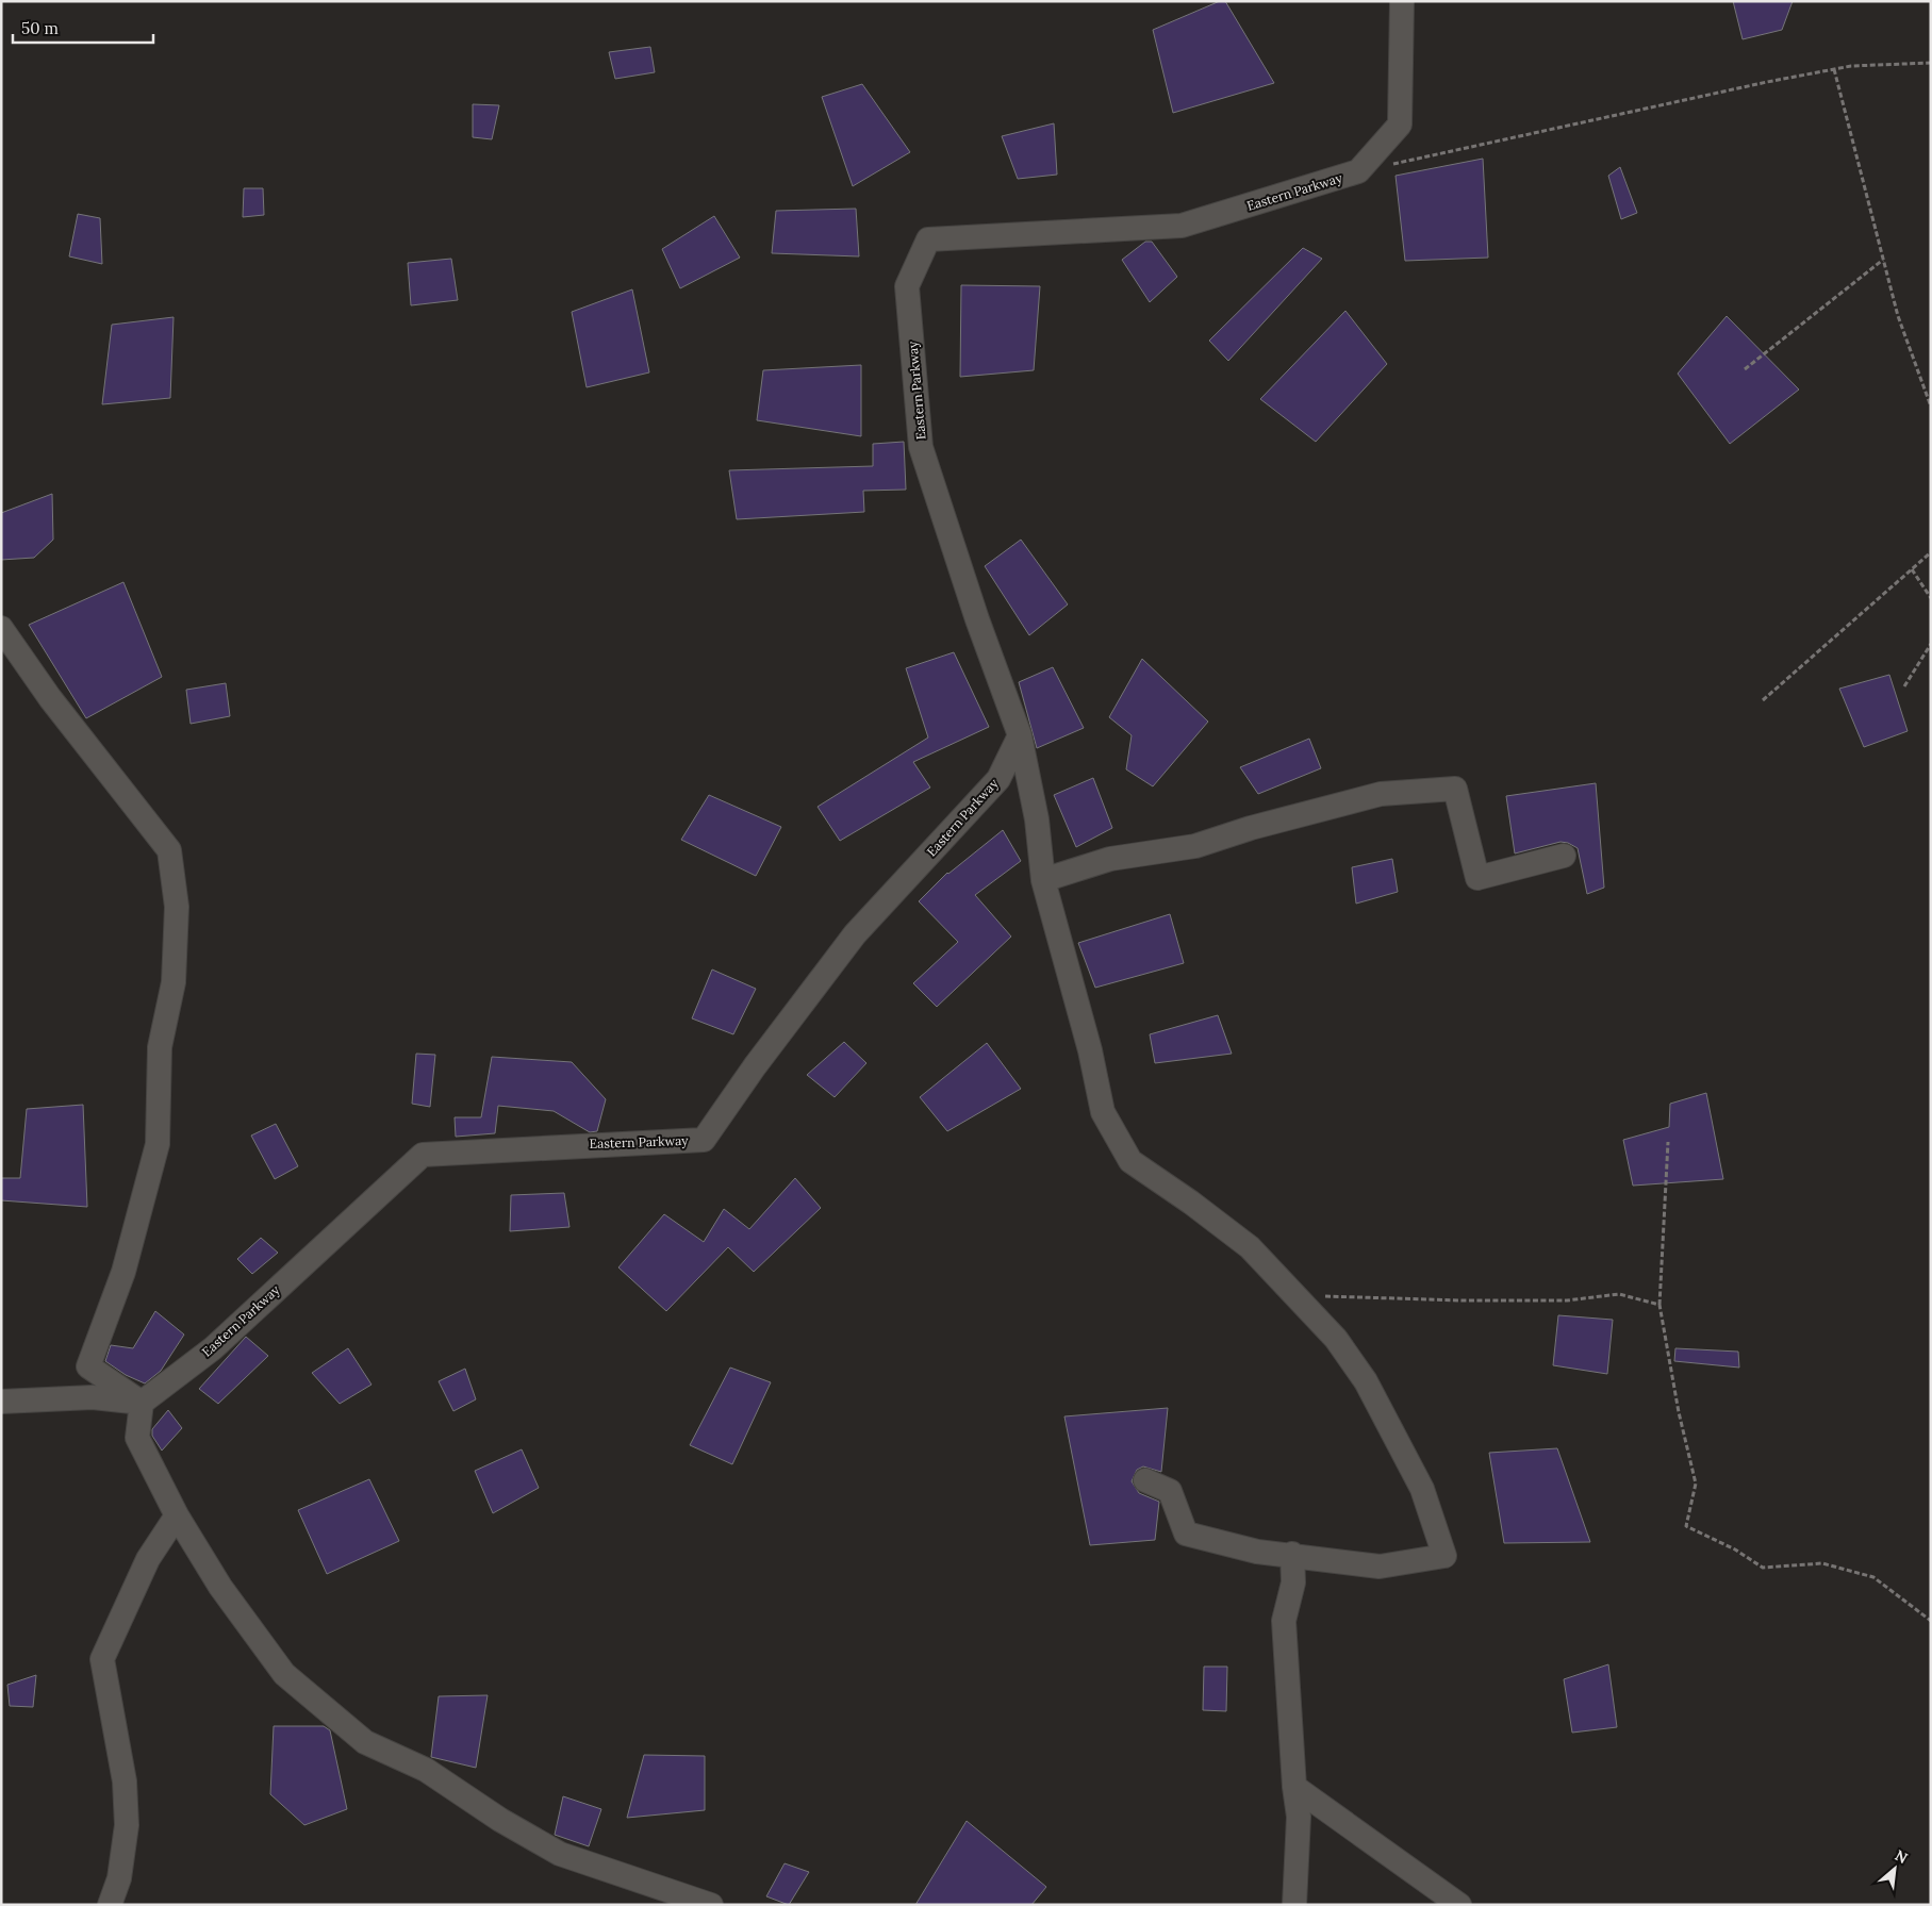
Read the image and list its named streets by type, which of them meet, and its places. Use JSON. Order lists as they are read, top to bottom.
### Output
{
  "streets": {
    "street": ["Eastern Parkway"]
  },
  "scale_bar": "50 m",
  "north": "top right"
}
